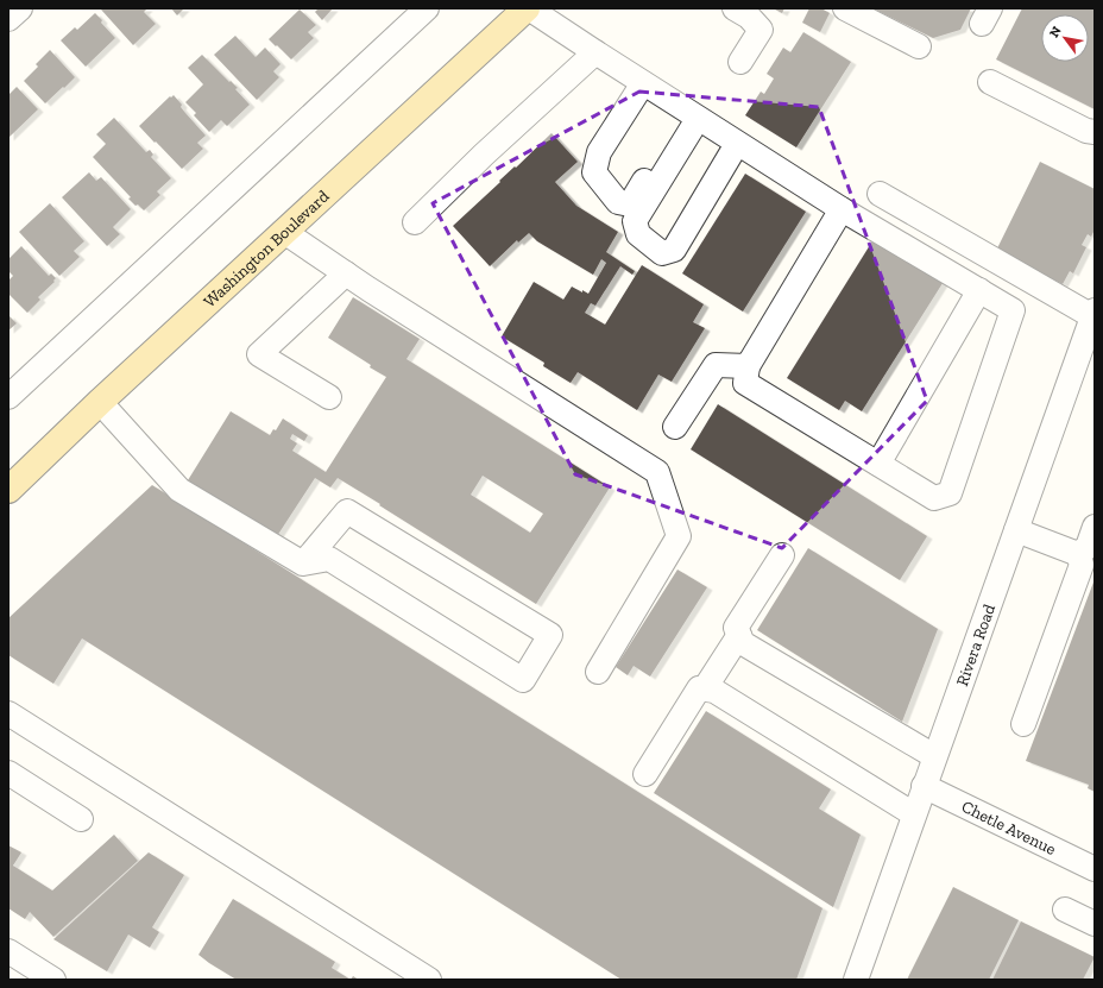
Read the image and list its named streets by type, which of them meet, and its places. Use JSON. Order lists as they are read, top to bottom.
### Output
{
  "streets": {
    "main road": ["Washington Boulevard"],
    "street": ["Rivera Road", "Chetle Avenue"]
  },
  "crossings": [
    ["Rivera Road", "Chetle Avenue"]
  ],
  "north": "top left"
}
